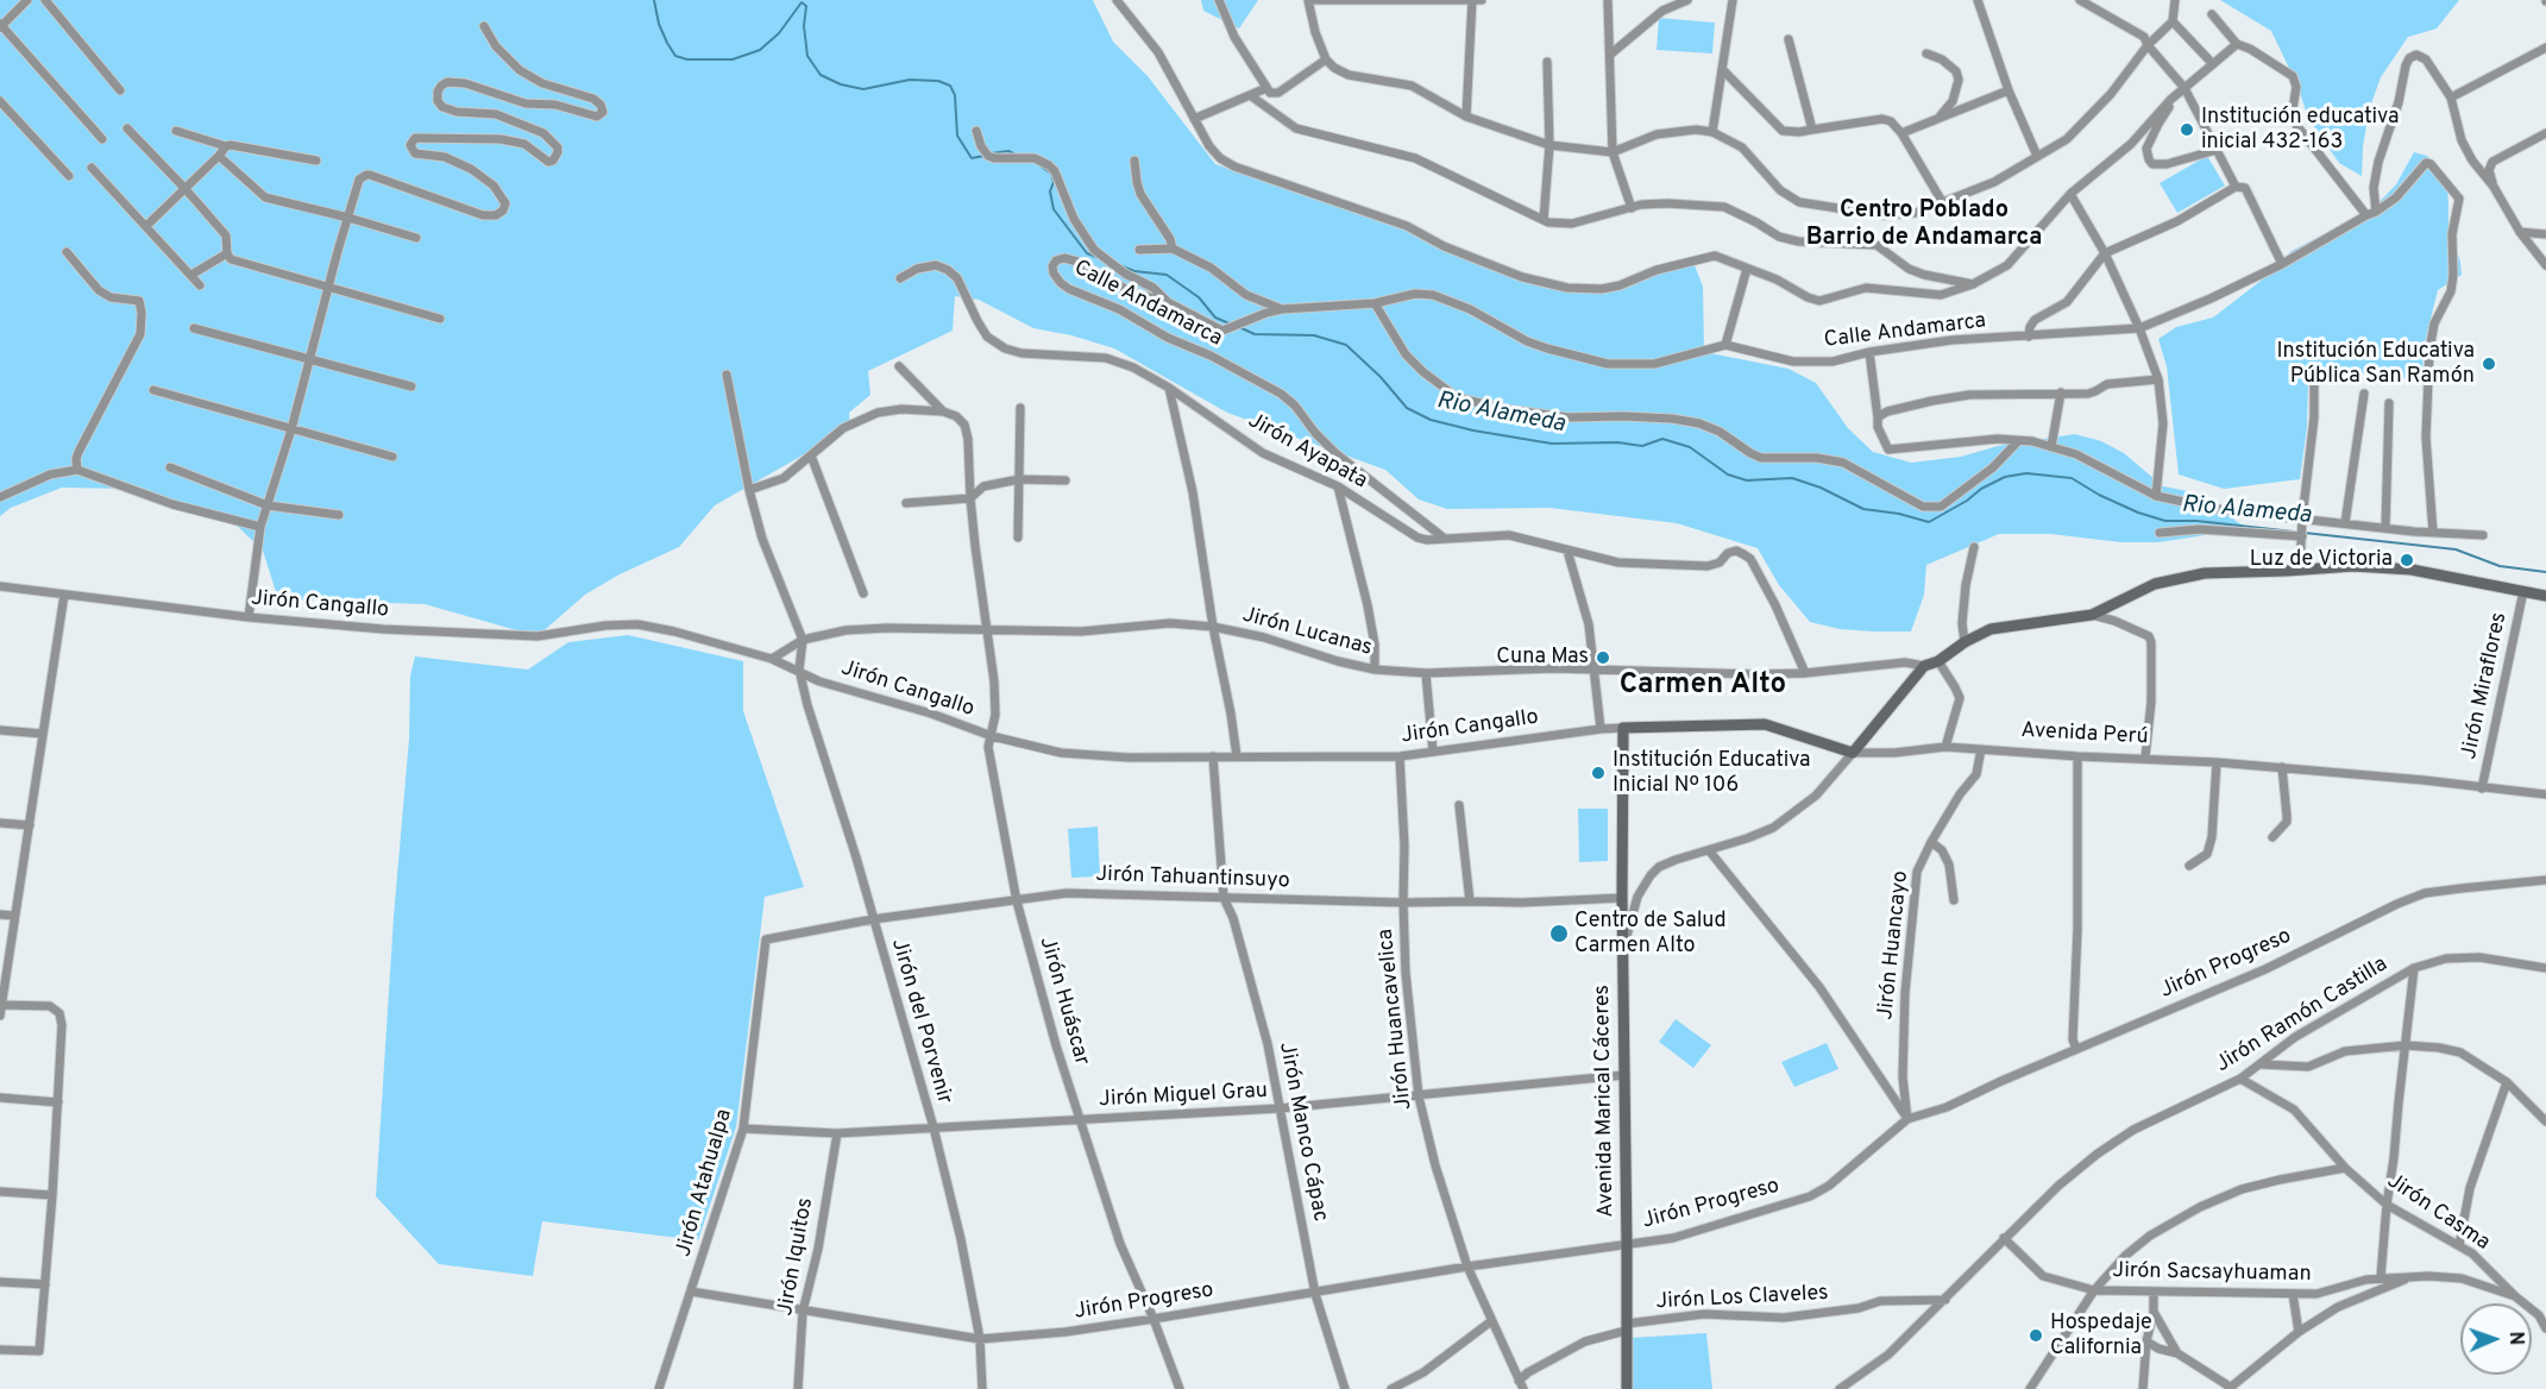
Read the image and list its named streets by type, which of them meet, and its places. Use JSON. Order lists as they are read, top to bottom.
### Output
{
  "streets": {
    "street": [
      "Calle Andamarca",
      "Jirón Ayapata",
      "Jirón Cangallo",
      "Jirón Lucanas",
      "Jirón Miraflores",
      "Avenida Perú",
      "Jirón Tahuantinsuyo",
      "Jirón Huancayo",
      "Jirón Progreso",
      "Jirón Huáscar",
      "Jirón Ramón Castilla",
      "Jirón Huancavelica",
      "Jirón del Porvenir",
      "Jirón Miguel Grau",
      "Avenida Marical Cáceres",
      "Jirón Manco Cápac",
      "Jirón Atahualpa",
      "Jirón Casma",
      "Jirón Iquitos",
      "Jirón Sacsayhuaman",
      "Jirón Los Claveles"
    ]
  },
  "crossings": [
    ["Calle Andamarca", "Jirón Ayapata"],
    ["Jirón Ayapata", "Jirón Lucanas"],
    ["Jirón Cangallo", "Jirón Lucanas"],
    ["Jirón Cangallo", "Avenida Perú"],
    ["Jirón Cangallo", "Jirón Huáscar"],
    ["Jirón Cangallo", "Jirón Huancavelica"],
    ["Jirón Cangallo", "Jirón del Porvenir"],
    ["Jirón Cangallo", "Avenida Marical Cáceres"],
    ["Jirón Cangallo", "Jirón Manco Cápac"],
    ["Jirón Lucanas", "Jirón Huáscar"],
    ["Jirón Lucanas", "Jirón del Porvenir"],
    ["Jirón Miraflores", "Avenida Perú"],
    ["Avenida Perú", "Jirón Huancayo"],
    ["Avenida Perú", "Avenida Marical Cáceres"],
    ["Jirón Tahuantinsuyo", "Jirón Huáscar"],
    ["Jirón Tahuantinsuyo", "Jirón Huancavelica"],
    ["Jirón Tahuantinsuyo", "Jirón del Porvenir"],
    ["Jirón Tahuantinsuyo", "Avenida Marical Cáceres"],
    ["Jirón Tahuantinsuyo", "Jirón Manco Cápac"],
    ["Jirón Tahuantinsuyo", "Jirón Atahualpa"],
    ["Jirón Huancayo", "Jirón Progreso"],
    ["Jirón Progreso", "Jirón Huáscar"],
    ["Jirón Progreso", "Jirón Huancavelica"],
    ["Jirón Progreso", "Jirón del Porvenir"],
    ["Jirón Progreso", "Avenida Marical Cáceres"],
    ["Jirón Progreso", "Jirón Manco Cápac"],
    ["Jirón Progreso", "Jirón Atahualpa"],
    ["Jirón Progreso", "Jirón Iquitos"],
    ["Jirón Huáscar", "Jirón Miguel Grau"],
    ["Jirón Ramón Castilla", "Jirón Casma"],
    ["Jirón Ramón Castilla", "Jirón Sacsayhuaman"],
    ["Jirón Ramón Castilla", "Jirón Los Claveles"],
    ["Jirón Huancavelica", "Jirón Miguel Grau"],
    ["Jirón del Porvenir", "Jirón Miguel Grau"],
    ["Jirón Miguel Grau", "Avenida Marical Cáceres"],
    ["Jirón Miguel Grau", "Jirón Manco Cápac"],
    ["Jirón Miguel Grau", "Jirón Atahualpa"],
    ["Jirón Miguel Grau", "Jirón Iquitos"],
    ["Avenida Marical Cáceres", "Jirón Los Claveles"],
    ["Jirón Casma", "Jirón Sacsayhuaman"]
  ],
  "districts": ["Centro Poblado Barrio de Andamarca", "Carmen Alto"],
  "water": ["Rio Alameda"],
  "places": [
    "Institución educativa inicial 432-163",
    "Institución Educativa Pública San Ramón",
    "Luz de Victoria",
    "Cuna Mas",
    "Institución Educativa Inicial Nº 106",
    "Centro de Salud Carmen Alto",
    "Hospedaje California"
  ],
  "north": "right"
}
